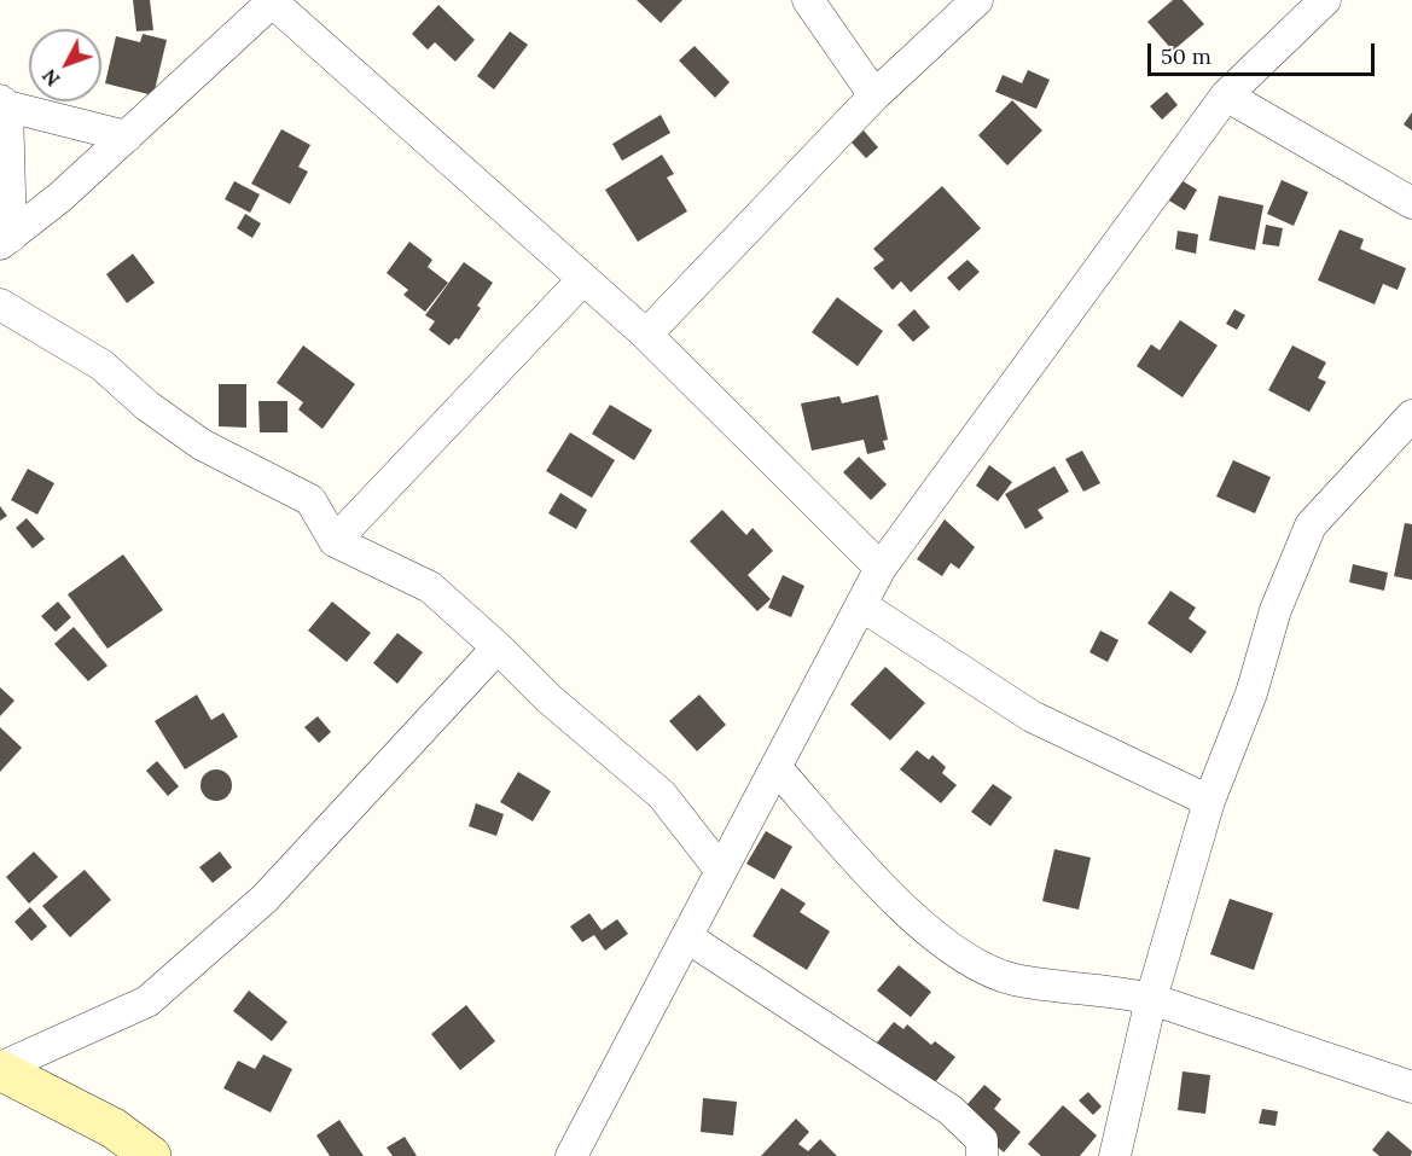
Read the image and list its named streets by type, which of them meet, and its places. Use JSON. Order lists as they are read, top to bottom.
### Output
{
  "scale_bar": "50 m",
  "north": "bottom left"
}
